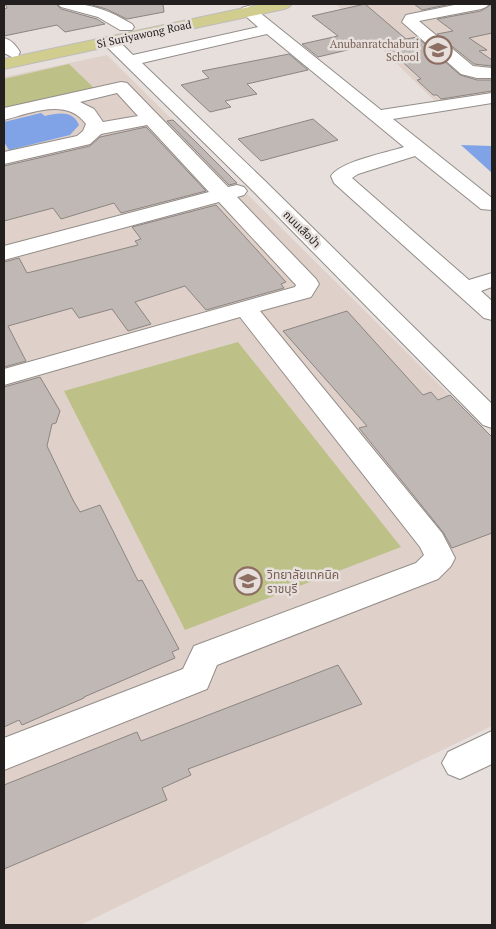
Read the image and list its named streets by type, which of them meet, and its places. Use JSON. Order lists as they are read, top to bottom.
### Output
{
  "streets": {
    "main road": ["Si Suriyawong Road"],
    "street": ["ถนนเสือป่า"]
  },
  "crossings": [
    ["Si Suriyawong Road", "ถนนเสือป่า"]
  ],
  "places": {
    "school or university": ["Anubanratchaburi School", "วิทยาลัยเทคนิค ราชบุรี"]
  }
}
